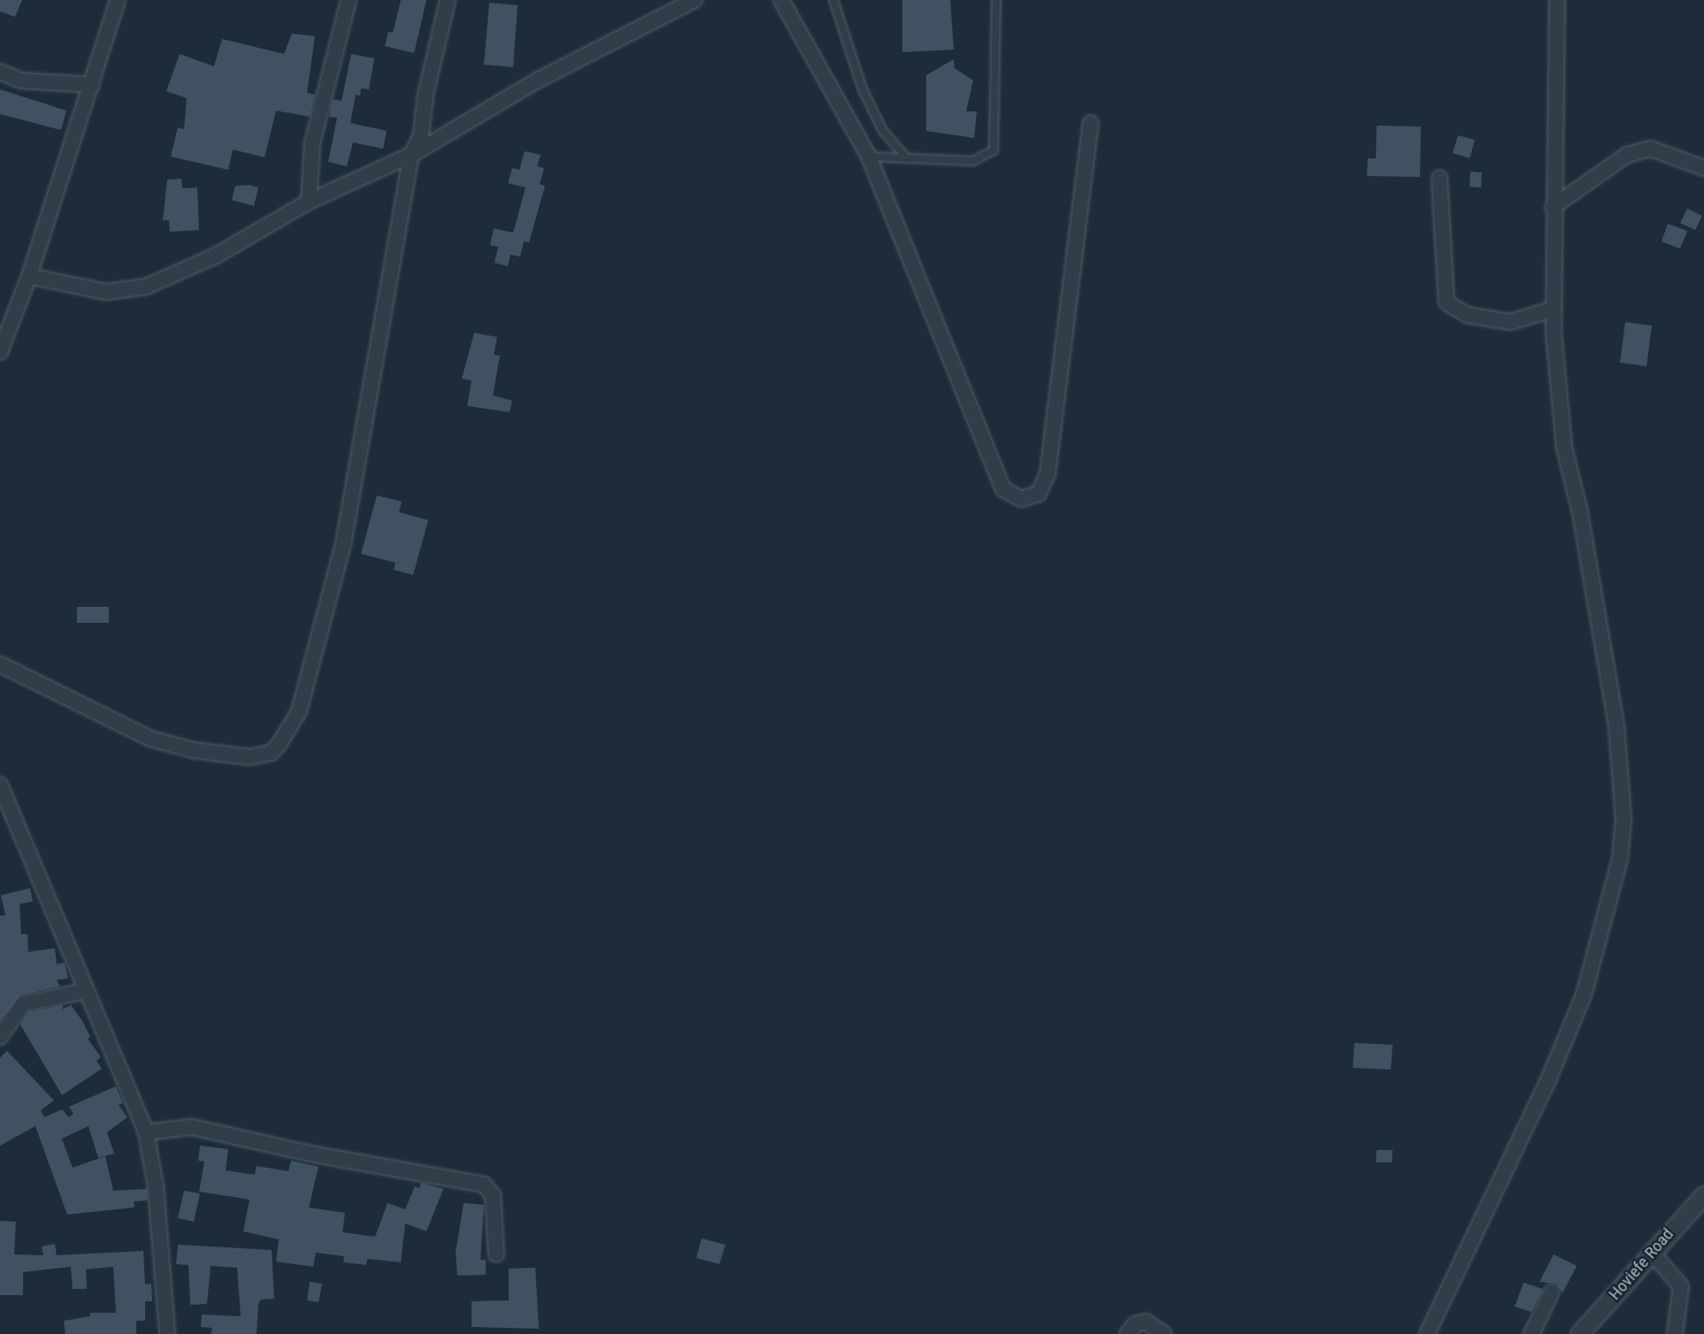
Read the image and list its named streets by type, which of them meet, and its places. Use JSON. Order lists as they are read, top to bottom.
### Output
{
  "streets": {
    "street": ["Hoviefe Road"]
  }
}
